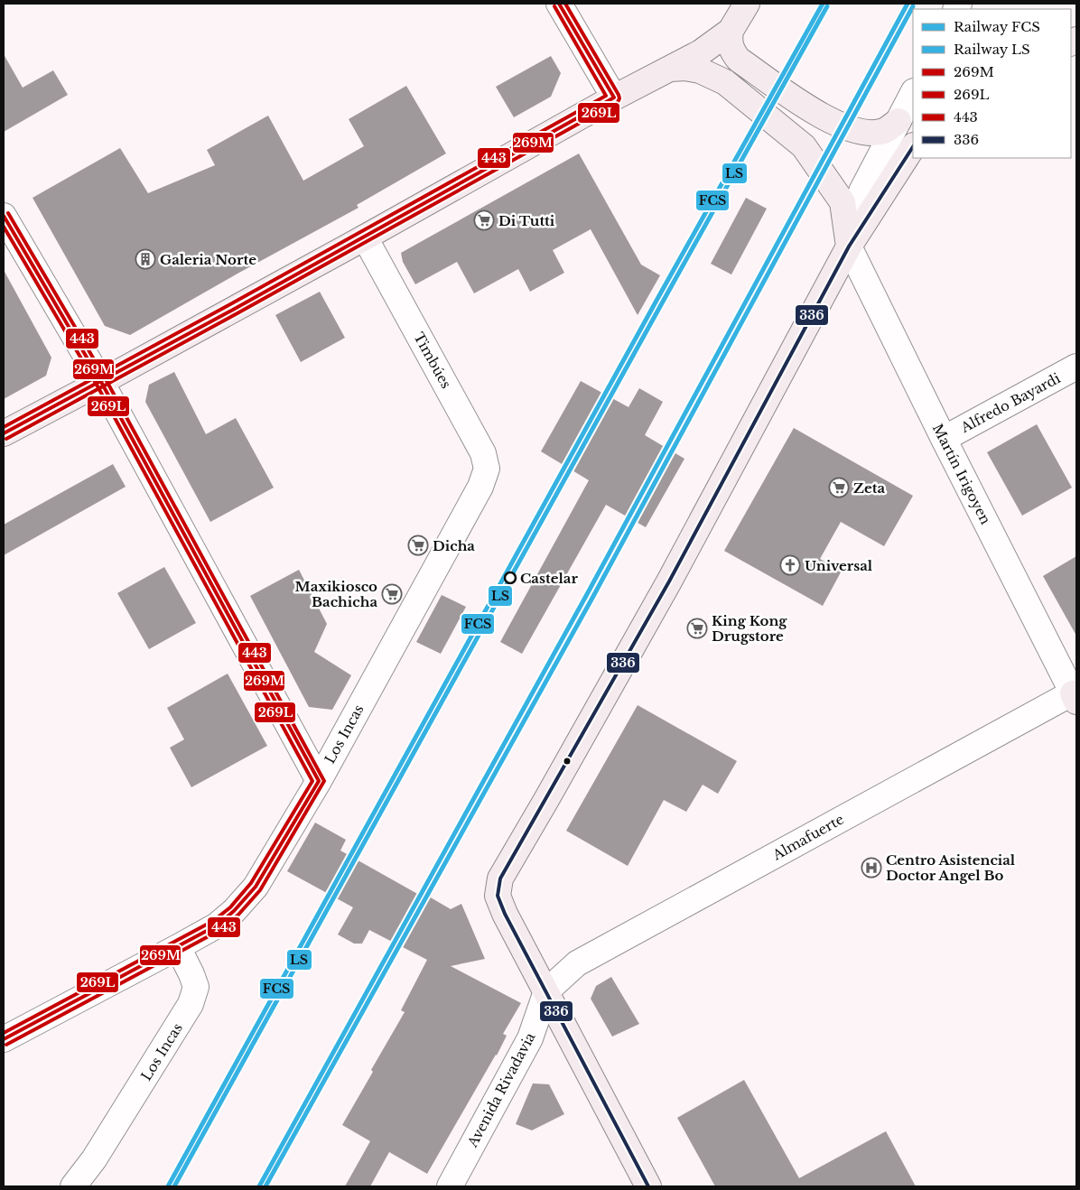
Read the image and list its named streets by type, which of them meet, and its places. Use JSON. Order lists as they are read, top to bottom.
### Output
{
  "streets": {
    "street": [
      "Timbúes",
      "Alfredo Bayardi",
      "Martín Irigoyen",
      "Los Incas",
      "Almafuerte",
      "Avenida Rivadavia"
    ]
  },
  "crossings": [
    ["Timbúes", "Los Incas"],
    ["Alfredo Bayardi", "Martín Irigoyen"],
    ["Martín Irigoyen", "Almafuerte"],
    ["Almafuerte", "Avenida Rivadavia"]
  ],
  "places": {
    "supermarket": [
      "Di Tutti",
      "Zeta",
      "Dicha",
      "Maxikiosco Bachicha",
      "King Kong Drugstore"
    ],
    "building": ["Galeria Norte"],
    "church": ["Universal"],
    "other": ["Castelar"],
    "hospital": ["Centro Asistencial Doctor Angel Bo"]
  },
  "lines": [
    "rail line FCS",
    "transit line 269M",
    "transit line 269L",
    "rail line LS",
    "transit line 443",
    "transit line 336"
  ],
  "legend": [
    "Railway FCS",
    "Railway LS",
    "269M",
    "269L",
    "443",
    "336"
  ]
}
